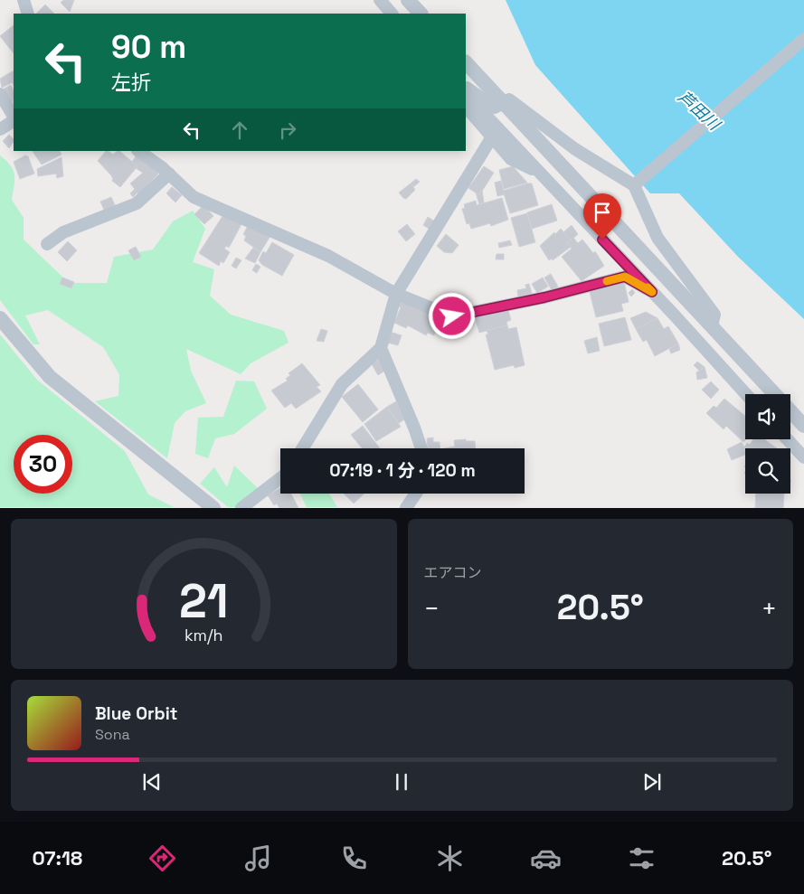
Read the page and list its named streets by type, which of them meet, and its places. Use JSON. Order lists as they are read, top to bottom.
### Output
{
  "water": ["芦田川"],
  "page": {
    "turn": ["90 m", "左折"],
    "limit": "30",
    "trip": "07:19 · 1 分 · 120 m",
    "tile": "エアコン",
    "heat": ["−", "20.5°", "+"],
    "song": ["Blue Orbit", "Sona"],
    "tabs": ["07:18", "20.5°"],
    "gauge": ["21", "km/h"]
  }
}
